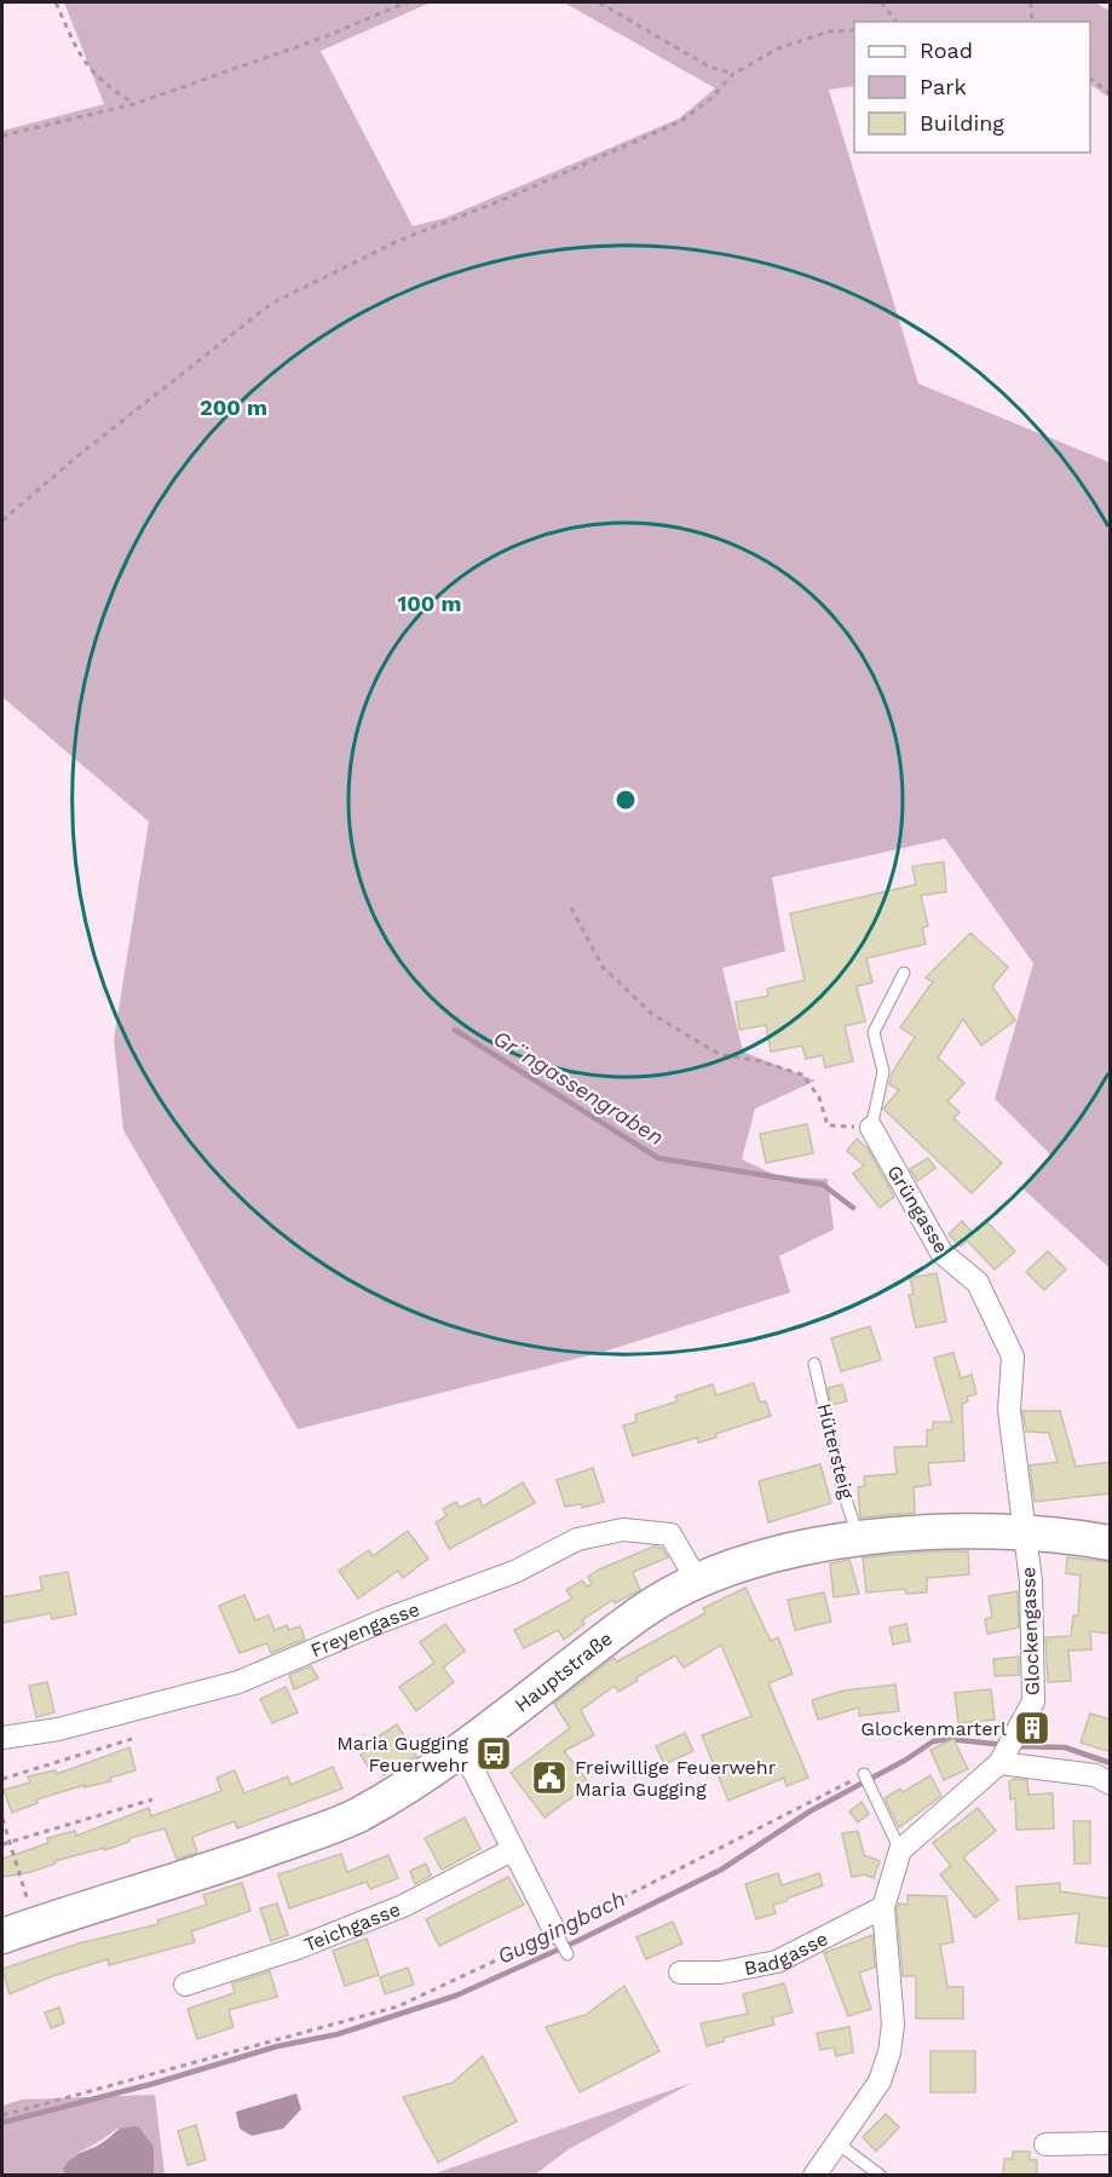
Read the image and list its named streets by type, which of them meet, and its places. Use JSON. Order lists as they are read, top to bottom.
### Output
{
  "streets": {
    "main road": ["Hauptstraße"],
    "street": [
      "Grüngasse",
      "Freyengasse",
      "Glockengasse",
      "Teichgasse",
      "Badgasse"
    ],
    "lane": ["Hütersteig"]
  },
  "crossings": [
    ["Grüngasse", "Glockengasse"],
    ["Grüngasse", "Hauptstraße"],
    ["Hütersteig", "Hauptstraße"],
    ["Freyengasse", "Hauptstraße"],
    ["Glockengasse", "Hauptstraße"]
  ],
  "water": ["Gr¨ngassengraben", "Guggingbach"],
  "places": {
    "building": ["Glockenmarterl"],
    "bus stop": ["Maria Gugging Feuerwehr"],
    "public building": ["Freiwillige Feuerwehr Maria Gugging"]
  },
  "legend": ["Road", "Park", "Building"],
  "rings": ["200 m", "100 m"]
}
